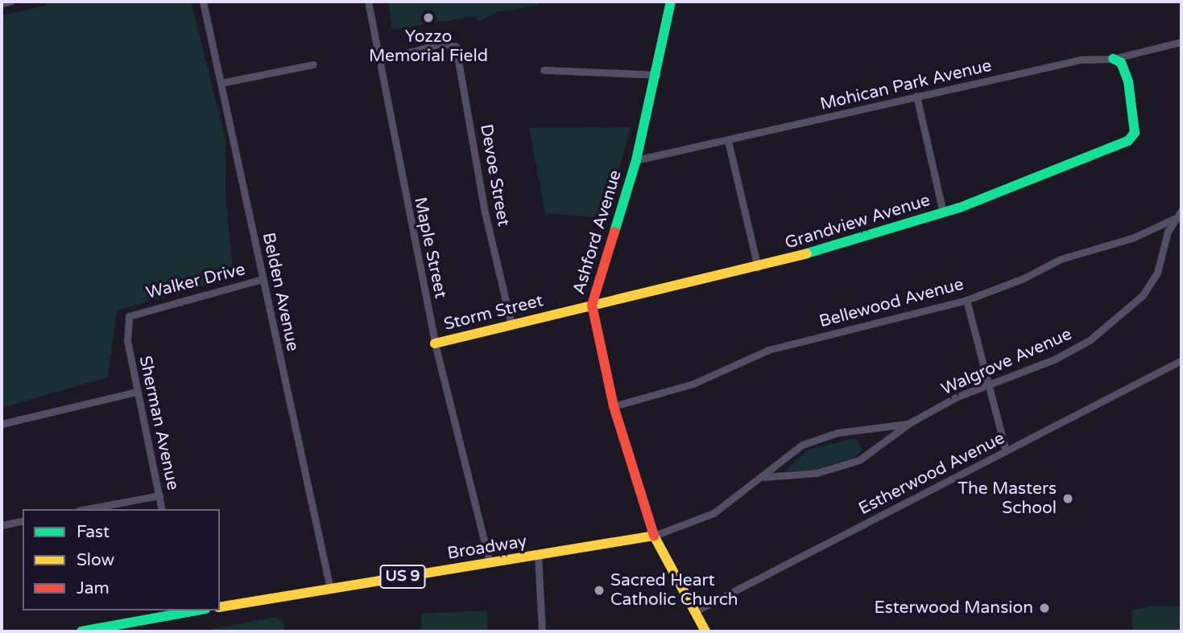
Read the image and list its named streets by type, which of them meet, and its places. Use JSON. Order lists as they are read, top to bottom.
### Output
{
  "streets": {
    "main road": [
      "Grandview Avenue",
      "Ashford Avenue",
      "Storm Street",
      "Broadway",
      "US 9"
    ],
    "street": [
      "Mohican Park Avenue",
      "Devoe Street",
      "Maple Street",
      "Walker Drive",
      "Belden Avenue",
      "Bellewood Avenue",
      "Walgrove Avenue",
      "Sherman Avenue",
      "Estherwood Avenue"
    ]
  },
  "crossings": [
    ["Mohican Park Avenue", "Grandview Avenue"],
    ["Mohican Park Avenue", "Ashford Avenue"],
    ["Devoe Street", "Maple Street"],
    ["Devoe Street", "Storm Street"],
    ["Grandview Avenue", "Ashford Avenue"],
    ["Grandview Avenue", "Storm Street"],
    ["Ashford Avenue", "Bellewood Avenue"],
    ["Ashford Avenue", "Storm Street"],
    ["Ashford Avenue", "Walgrove Avenue"],
    ["Ashford Avenue", "Broadway"],
    ["Maple Street", "Storm Street"],
    ["Maple Street", "Broadway"],
    ["Walker Drive", "Belden Avenue"],
    ["Walker Drive", "Sherman Avenue"],
    ["Belden Avenue", "Broadway"],
    ["Bellewood Avenue", "Walgrove Avenue"],
    ["Walgrove Avenue", "Broadway"]
  ],
  "places": [
    "Yozzo Memorial Field",
    "The Masters School",
    "Sacred Heart Catholic Church",
    "Esterwood Mansion"
  ],
  "legend": ["Fast", "Slow", "Jam"]
}
